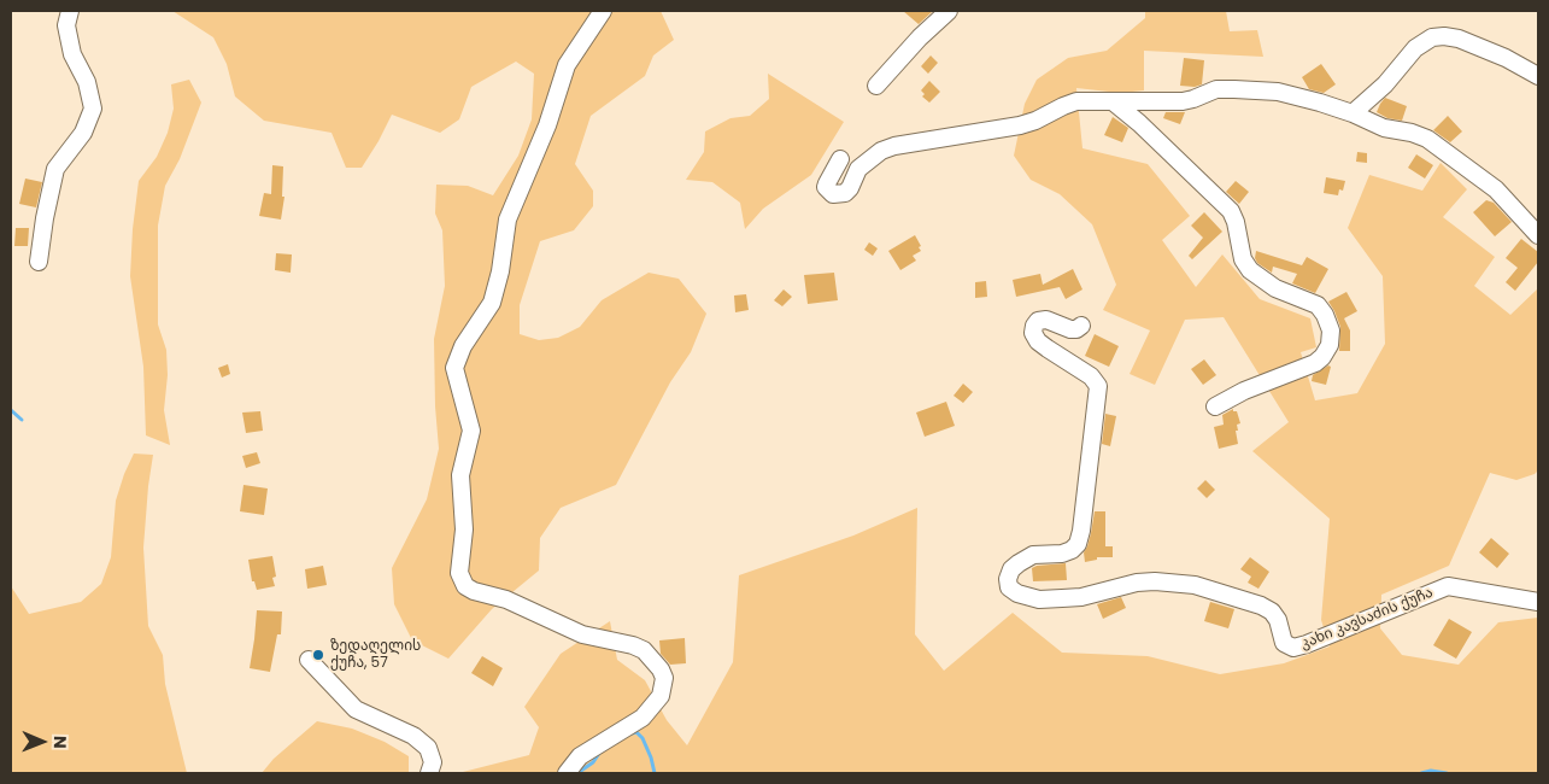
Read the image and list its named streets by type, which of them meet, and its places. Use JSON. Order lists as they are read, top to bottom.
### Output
{
  "streets": {
    "street": ["კახი კავსაძის ქუჩა"]
  },
  "places": ["ზედაღელის ქუჩა, 57"],
  "north": "right"
}
